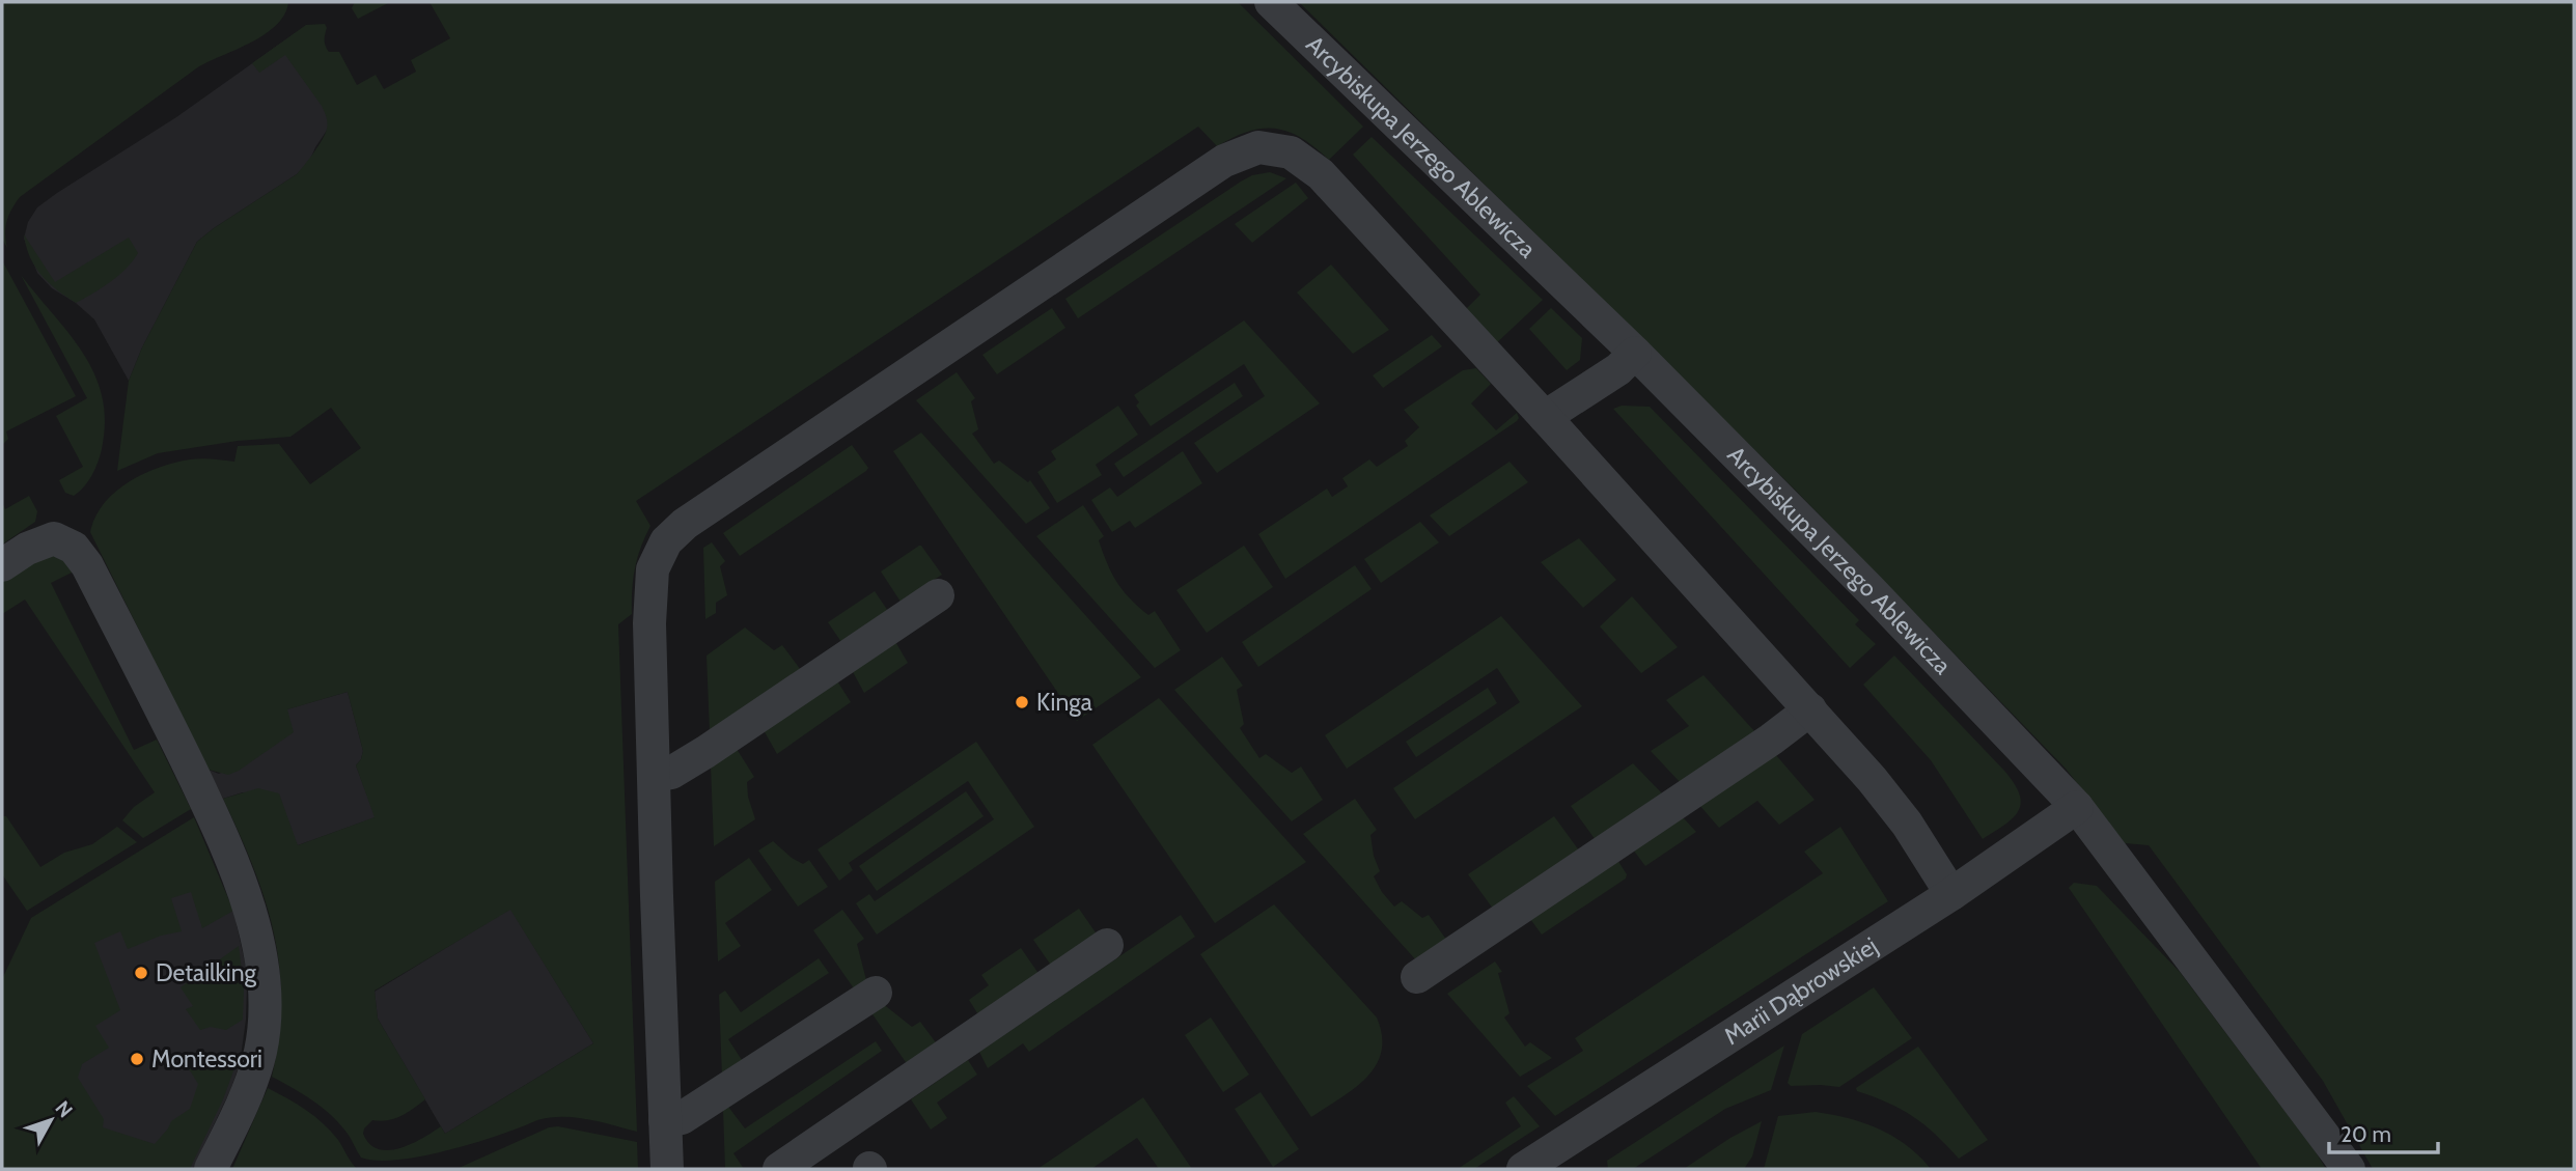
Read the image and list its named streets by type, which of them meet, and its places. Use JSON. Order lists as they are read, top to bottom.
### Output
{
  "streets": {
    "street": ["Arcybiskupa Jerzego Ablewicza", "Marii Dąbrowskiej"]
  },
  "crossings": [
    ["Arcybiskupa Jerzego Ablewicza", "Marii Dąbrowskiej"]
  ],
  "places": ["Kinga", "Detailking", "Montessori"],
  "scale_bar": "20 m",
  "north": "top right"
}
